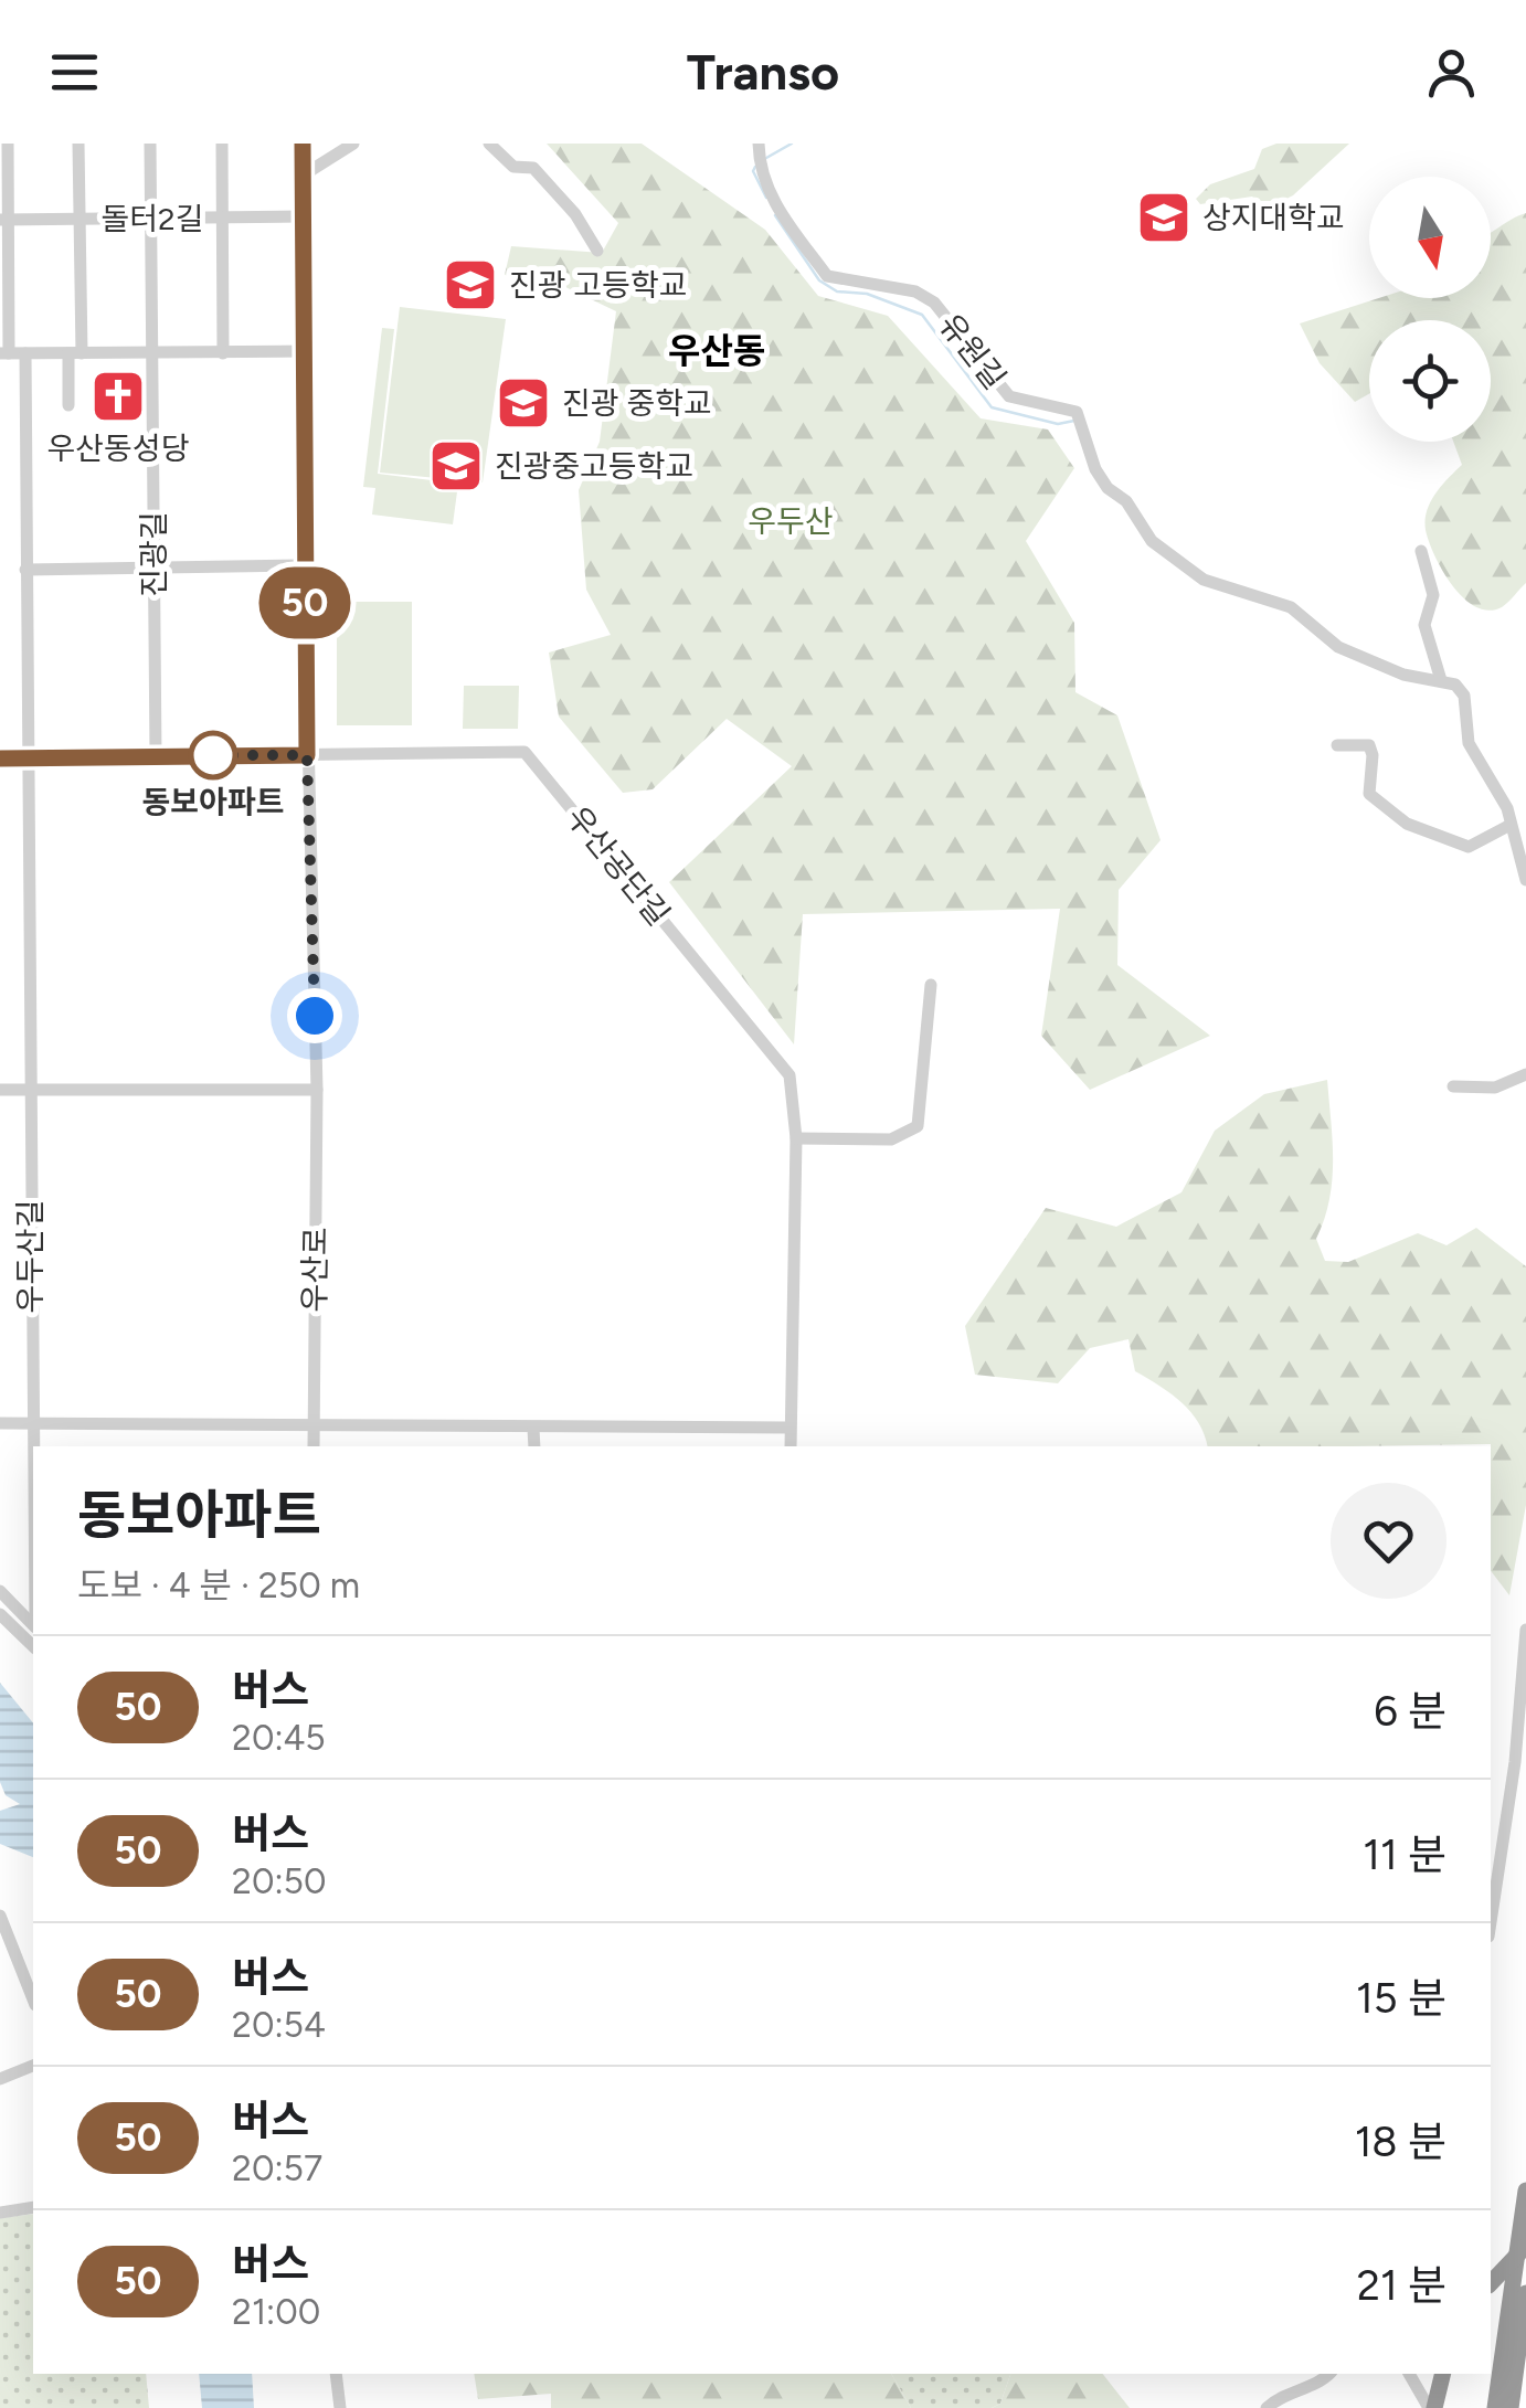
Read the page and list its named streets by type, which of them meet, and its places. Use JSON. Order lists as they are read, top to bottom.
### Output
{
  "streets": {
    "street": [
      "돌터2길",
      "유원길",
      "진광길",
      "우산공단길",
      "우두산길",
      "우산로"
    ]
  },
  "crossings": [
    ["돌터2길", "진광길"],
    ["돌터2길", "우산로"],
    ["진광길", "우산공단길"],
    ["우산공단길", "우산로"]
  ],
  "districts": ["우산동"],
  "parks": ["우두산"],
  "places": {
    "school or university": [
      "상지대학교",
      "진광 고등학교",
      "진광 중학교",
      "진광중고등학교"
    ],
    "church": ["우산동성당"],
    "other": ["동보아파트"]
  },
  "lines": ["bus line 50"],
  "north": "bottom",
  "page": {
    "header": "Transo",
    "on_map": "50",
    "heading": ["동보아파트", "도보 · 4 분 · 250 m"],
    "list": [
      {
        "mark": "50",
        "name": "버스",
        "note": "20:45",
        "value": "6 분"
      },
      {
        "mark": "50",
        "name": "버스",
        "note": "20:50",
        "value": "11 분"
      },
      {
        "mark": "50",
        "name": "버스",
        "note": "20:54",
        "value": "15 분"
      },
      {
        "mark": "50",
        "name": "버스",
        "note": "20:57",
        "value": "18 분"
      },
      {
        "mark": "50",
        "name": "버스",
        "note": "21:00",
        "value": "21 분"
      }
    ]
  }
}
